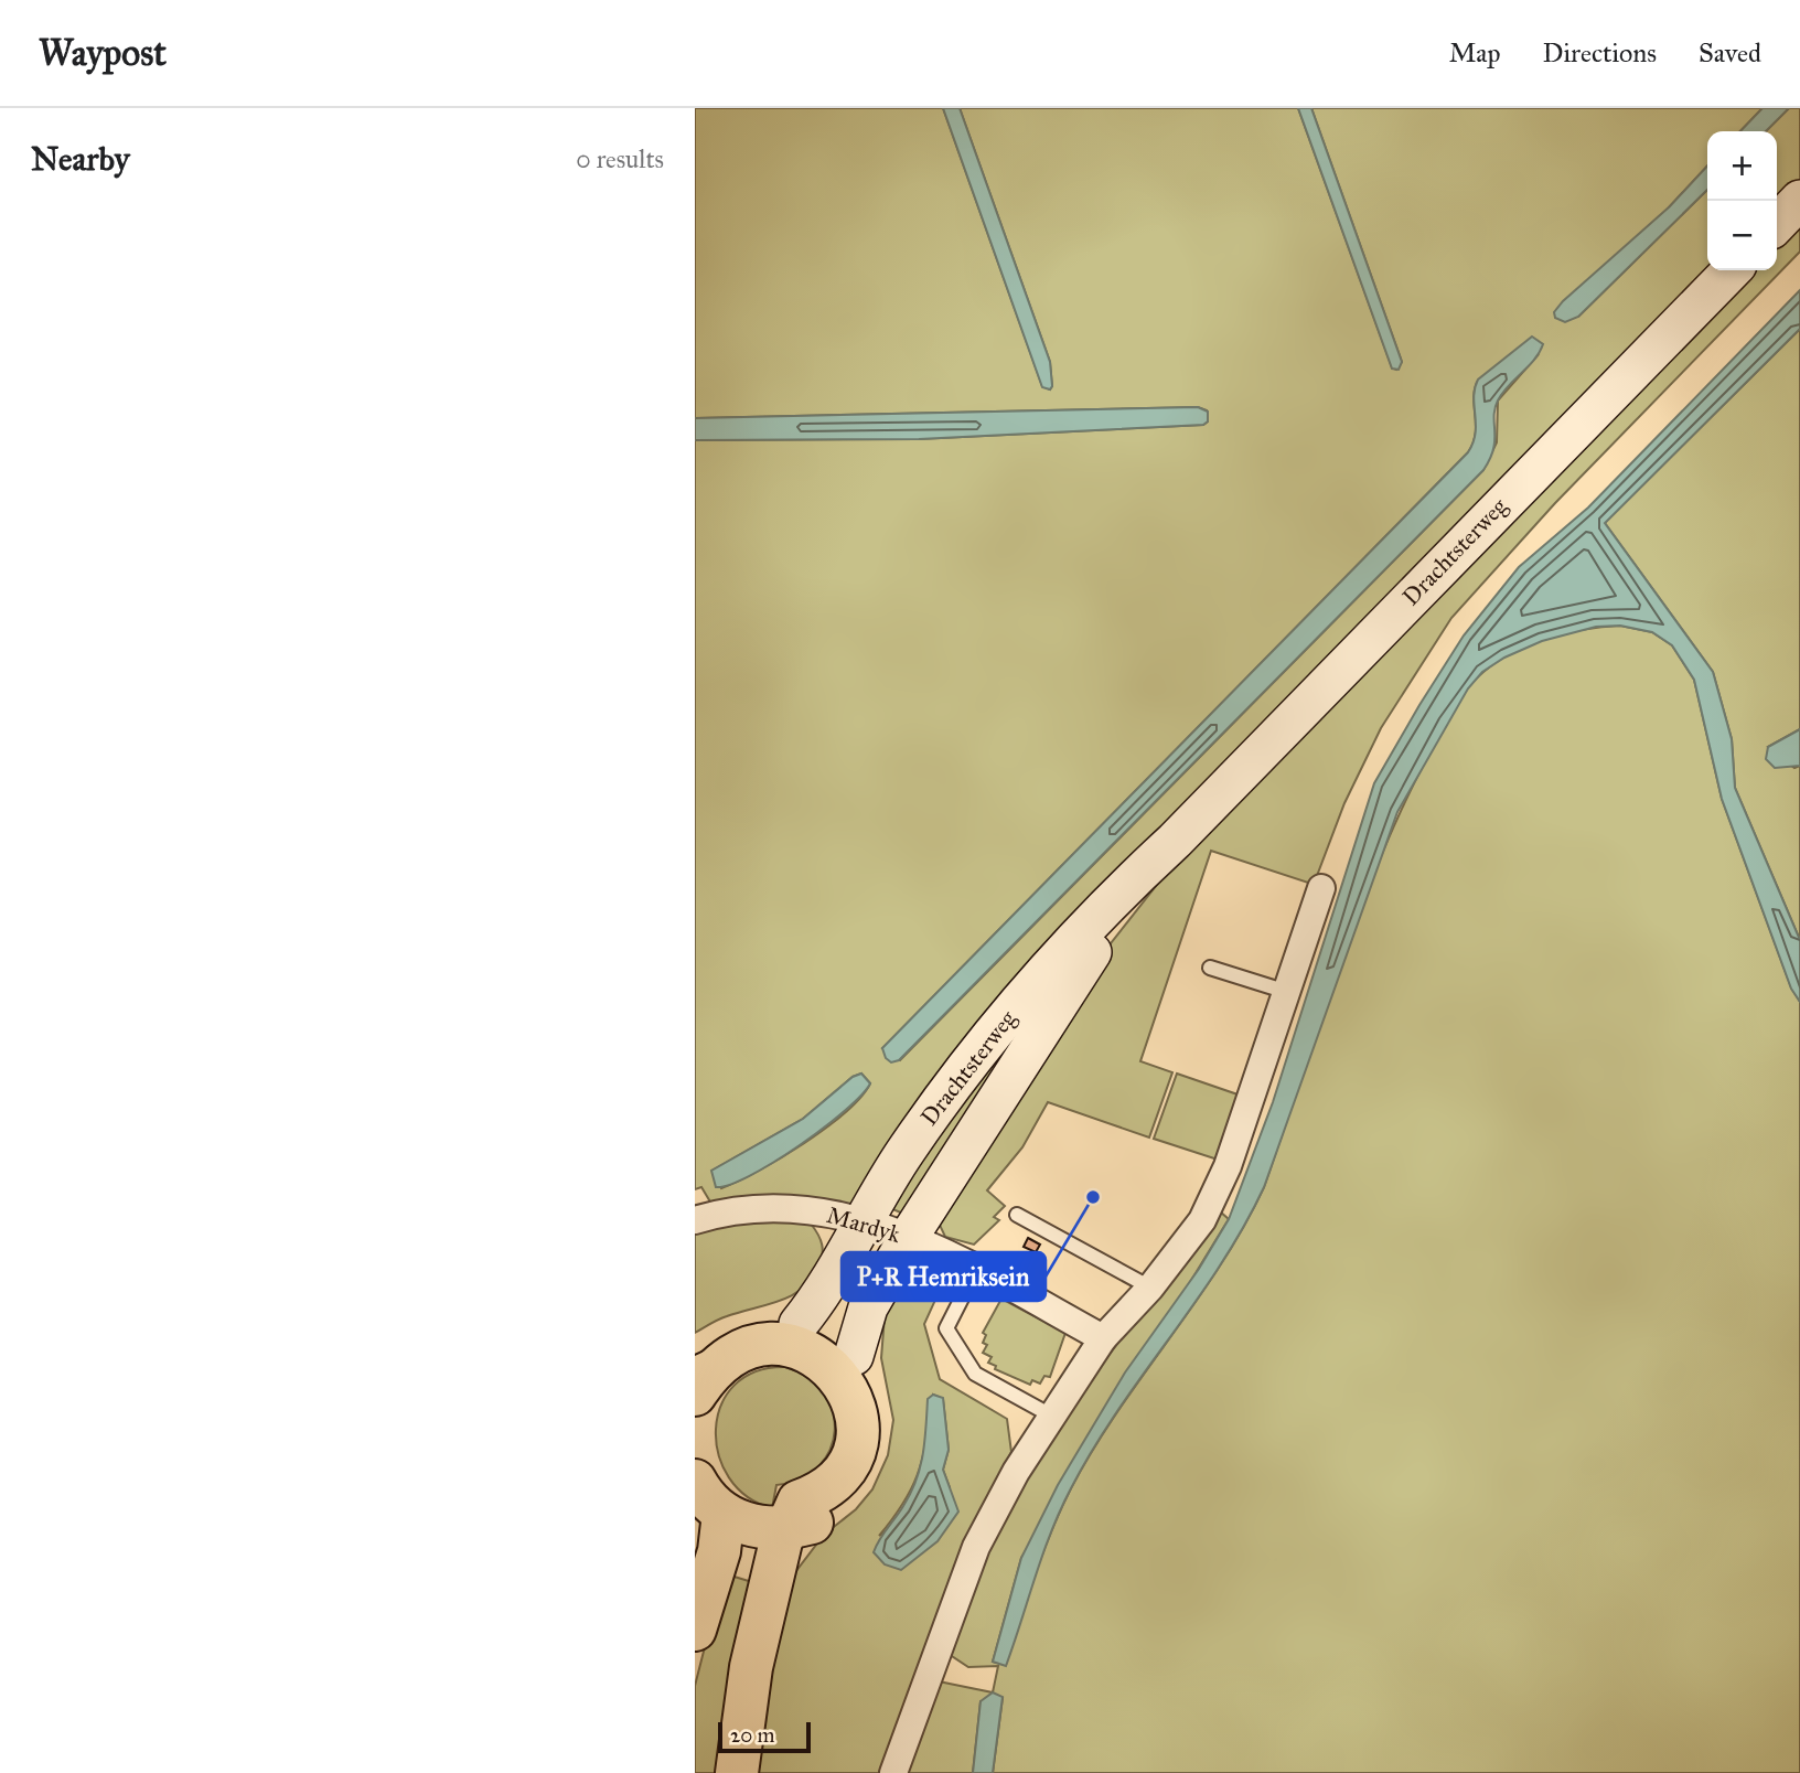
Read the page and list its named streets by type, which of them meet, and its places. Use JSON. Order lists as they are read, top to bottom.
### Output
{
  "streets": {
    "main road": ["Drachtsterweg"],
    "street": ["Mardyk"]
  },
  "crossings": [
    ["Drachtsterweg", "Mardyk"]
  ],
  "places": ["P+R Hemriksein"],
  "scale_bar": "20 m",
  "page": {
    "header": "Waypost",
    "nav": ["Map", "Directions", "Saved"],
    "heading": ["Nearby", "0 results"],
    "map_buttons": ["+", "−"],
    "scale": "20 m"
  }
}
